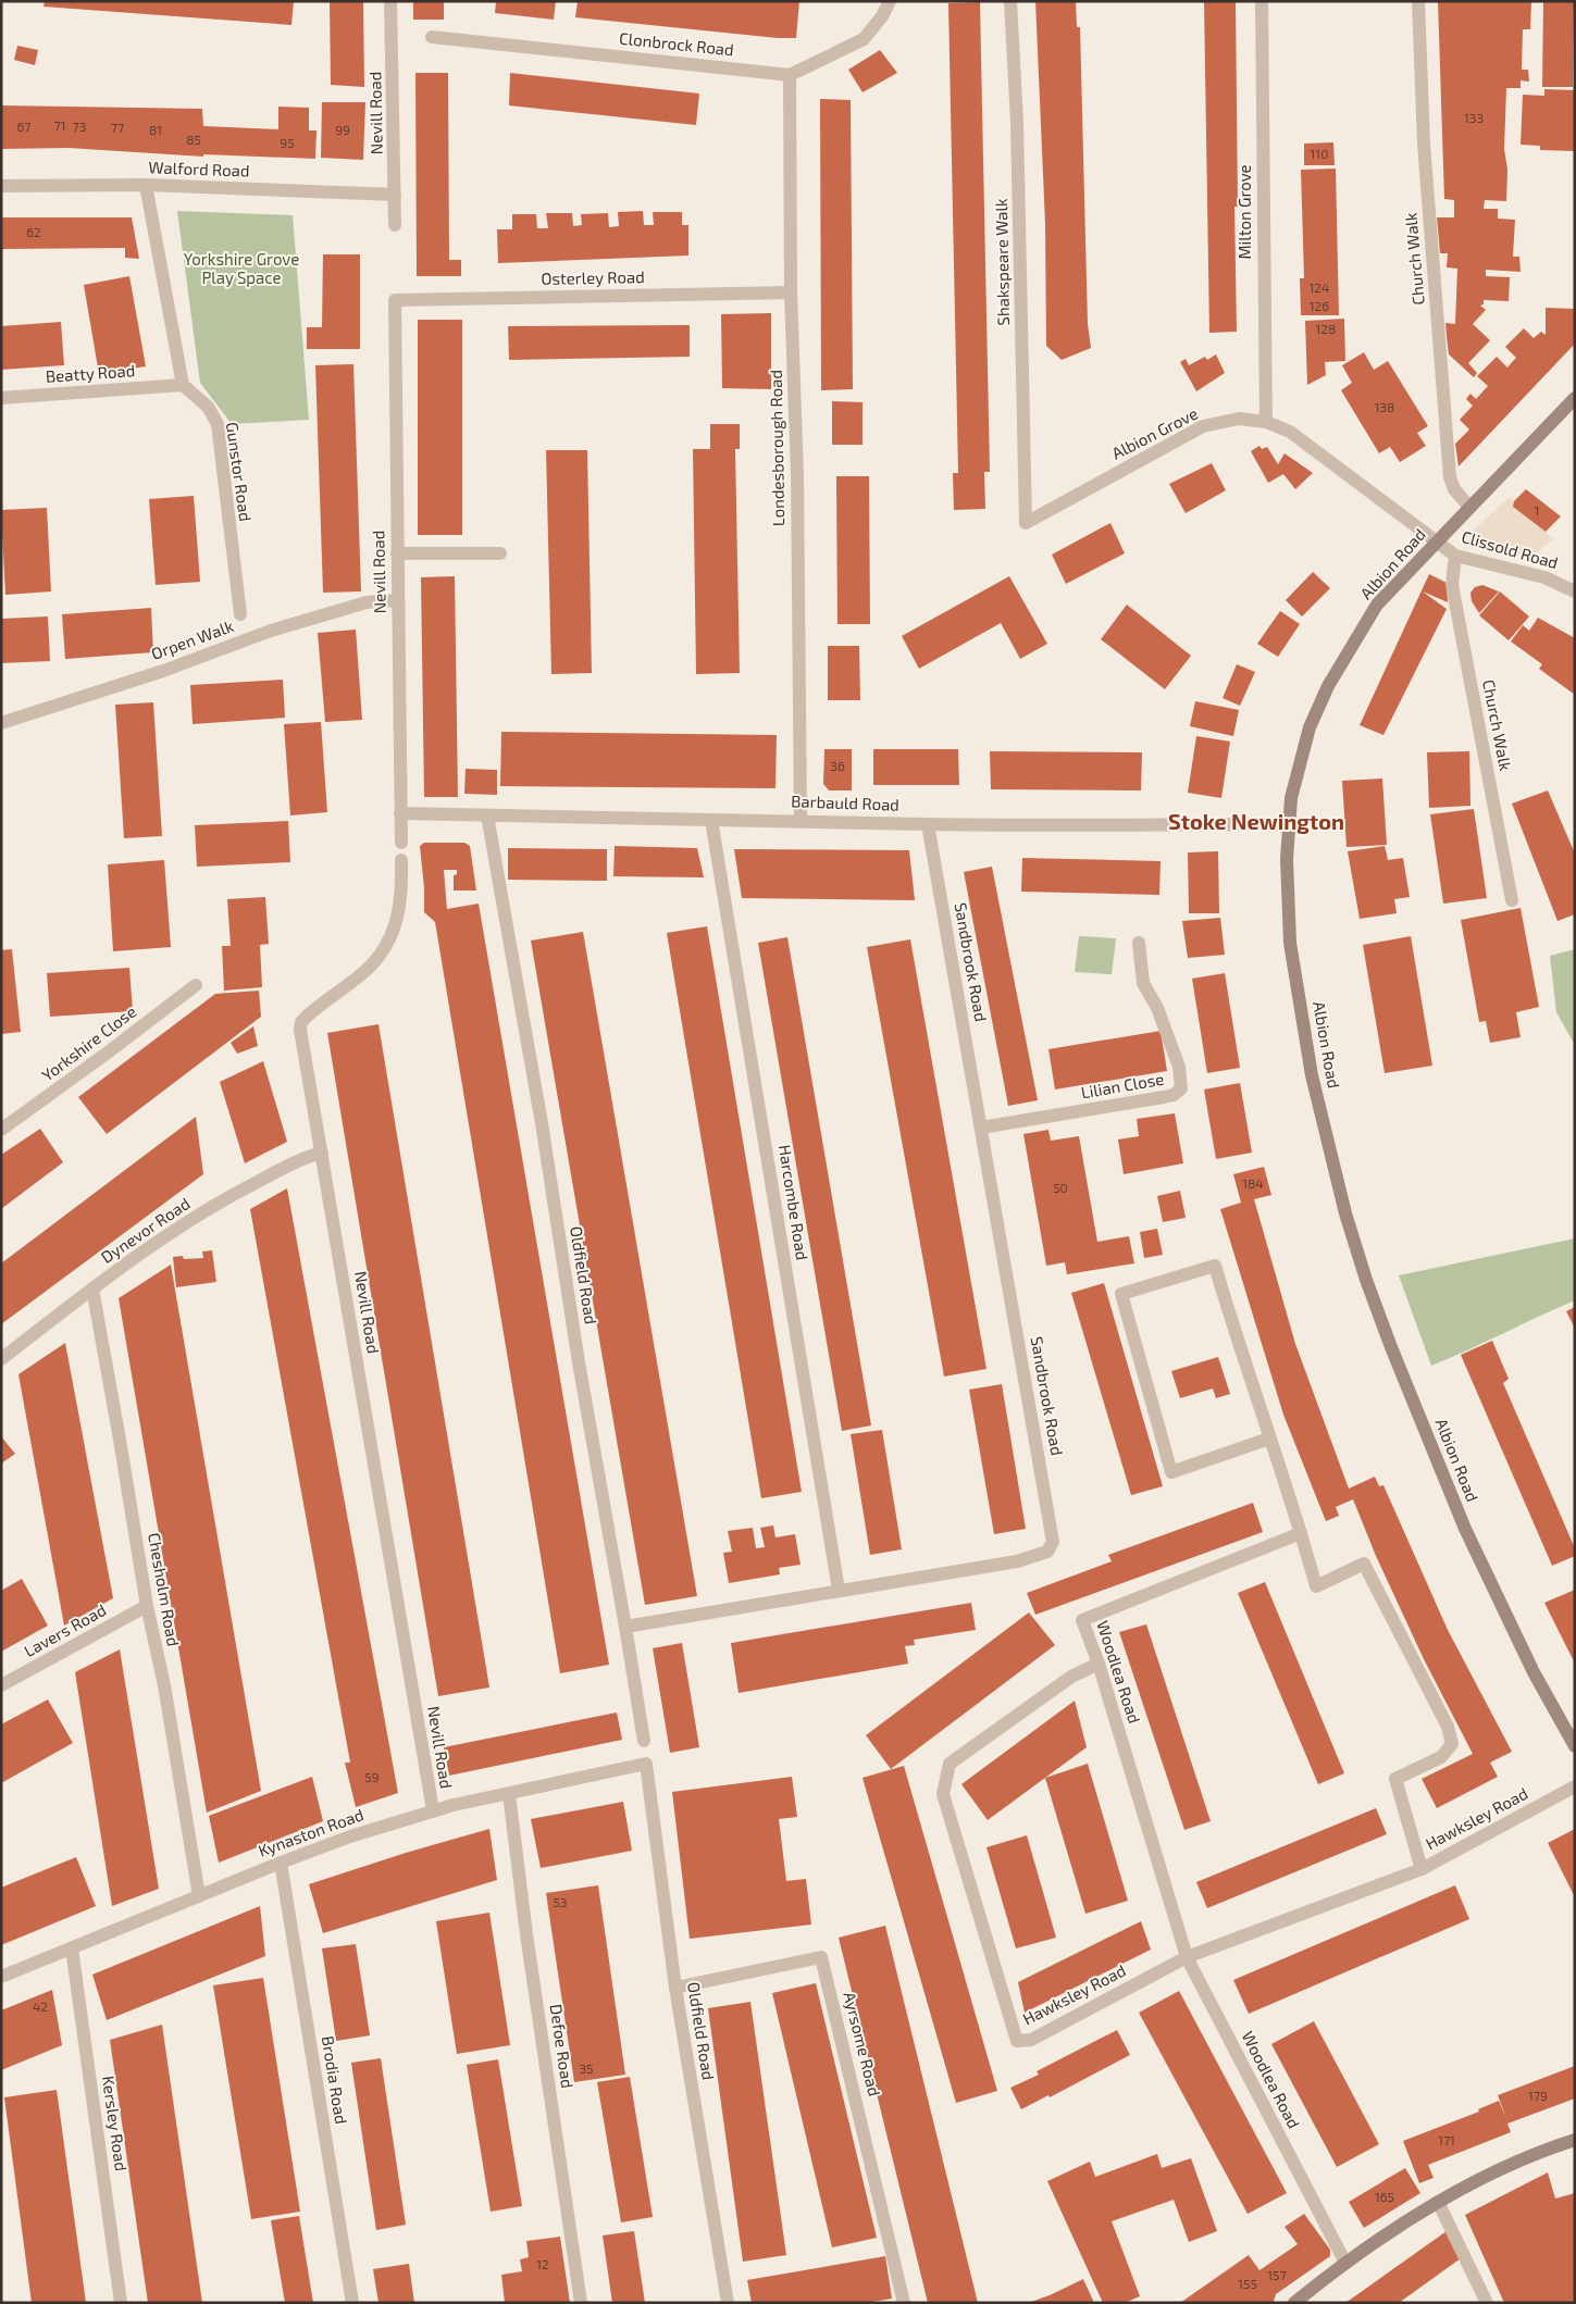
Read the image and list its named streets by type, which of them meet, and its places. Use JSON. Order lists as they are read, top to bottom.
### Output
{
  "streets": {
    "main road": ["Albion Road"],
    "street": [
      "Clonbrock Road",
      "Nevill Road",
      "Walford Road",
      "Milton Grove",
      "Church Walk",
      "Shakspeare Walk",
      "Osterley Road",
      "Beatty Road",
      "Albion Grove",
      "Londesborough Road",
      "Gunstor Road",
      "Clissold Road",
      "Orpen Walk",
      "Barbauld Road",
      "Sandbrook Road",
      "Yorkshire Close",
      "Lilian Close",
      "Harcombe Road",
      "Dynevor Road",
      "Oldfield Road",
      "Chesholm Road",
      "Lavers Road",
      "Woodlea Road",
      "Hawksley Road",
      "Kynaston Road",
      "Ayrsome Road",
      "Defoe Road",
      "Brodia Road",
      "Kersley Road"
    ]
  },
  "crossings": [
    ["Clonbrock Road", "Londesborough Road"],
    ["Nevill Road", "Walford Road"],
    ["Nevill Road", "Osterley Road"],
    ["Nevill Road", "Orpen Walk"],
    ["Nevill Road", "Barbauld Road"],
    ["Nevill Road", "Dynevor Road"],
    ["Nevill Road", "Kynaston Road"],
    ["Milton Grove", "Albion Grove"],
    ["Church Walk", "Clissold Road"],
    ["Church Walk", "Albion Road"],
    ["Shakspeare Walk", "Albion Grove"],
    ["Osterley Road", "Londesborough Road"],
    ["Beatty Road", "Gunstor Road"],
    ["Albion Grove", "Clissold Road"],
    ["Albion Grove", "Albion Road"],
    ["Londesborough Road", "Barbauld Road"],
    ["Clissold Road", "Albion Road"],
    ["Albion Road", "Barbauld Road"],
    ["Barbauld Road", "Sandbrook Road"],
    ["Barbauld Road", "Harcombe Road"],
    ["Barbauld Road", "Oldfield Road"],
    ["Sandbrook Road", "Lilian Close"],
    ["Sandbrook Road", "Harcombe Road"],
    ["Sandbrook Road", "Oldfield Road"],
    ["Dynevor Road", "Chesholm Road"],
    ["Oldfield Road", "Kynaston Road"],
    ["Oldfield Road", "Ayrsome Road"],
    ["Chesholm Road", "Lavers Road"],
    ["Chesholm Road", "Kynaston Road"],
    ["Woodlea Road", "Hawksley Road"],
    ["Kynaston Road", "Defoe Road"],
    ["Kynaston Road", "Brodia Road"],
    ["Kynaston Road", "Kersley Road"]
  ],
  "districts": ["Stoke Newington"],
  "parks": ["Yorkshire Grove Play Space"],
  "house_numbers": [
    "133",
    "71",
    "67",
    "73",
    "77",
    "81",
    "99",
    "85",
    "95",
    "110",
    "62",
    "124",
    "126",
    "128",
    "138",
    "1",
    "36",
    "184",
    "50",
    "59",
    "53",
    "42",
    "35",
    "179",
    "171",
    "165",
    "12",
    "157",
    "155"
  ]
}
